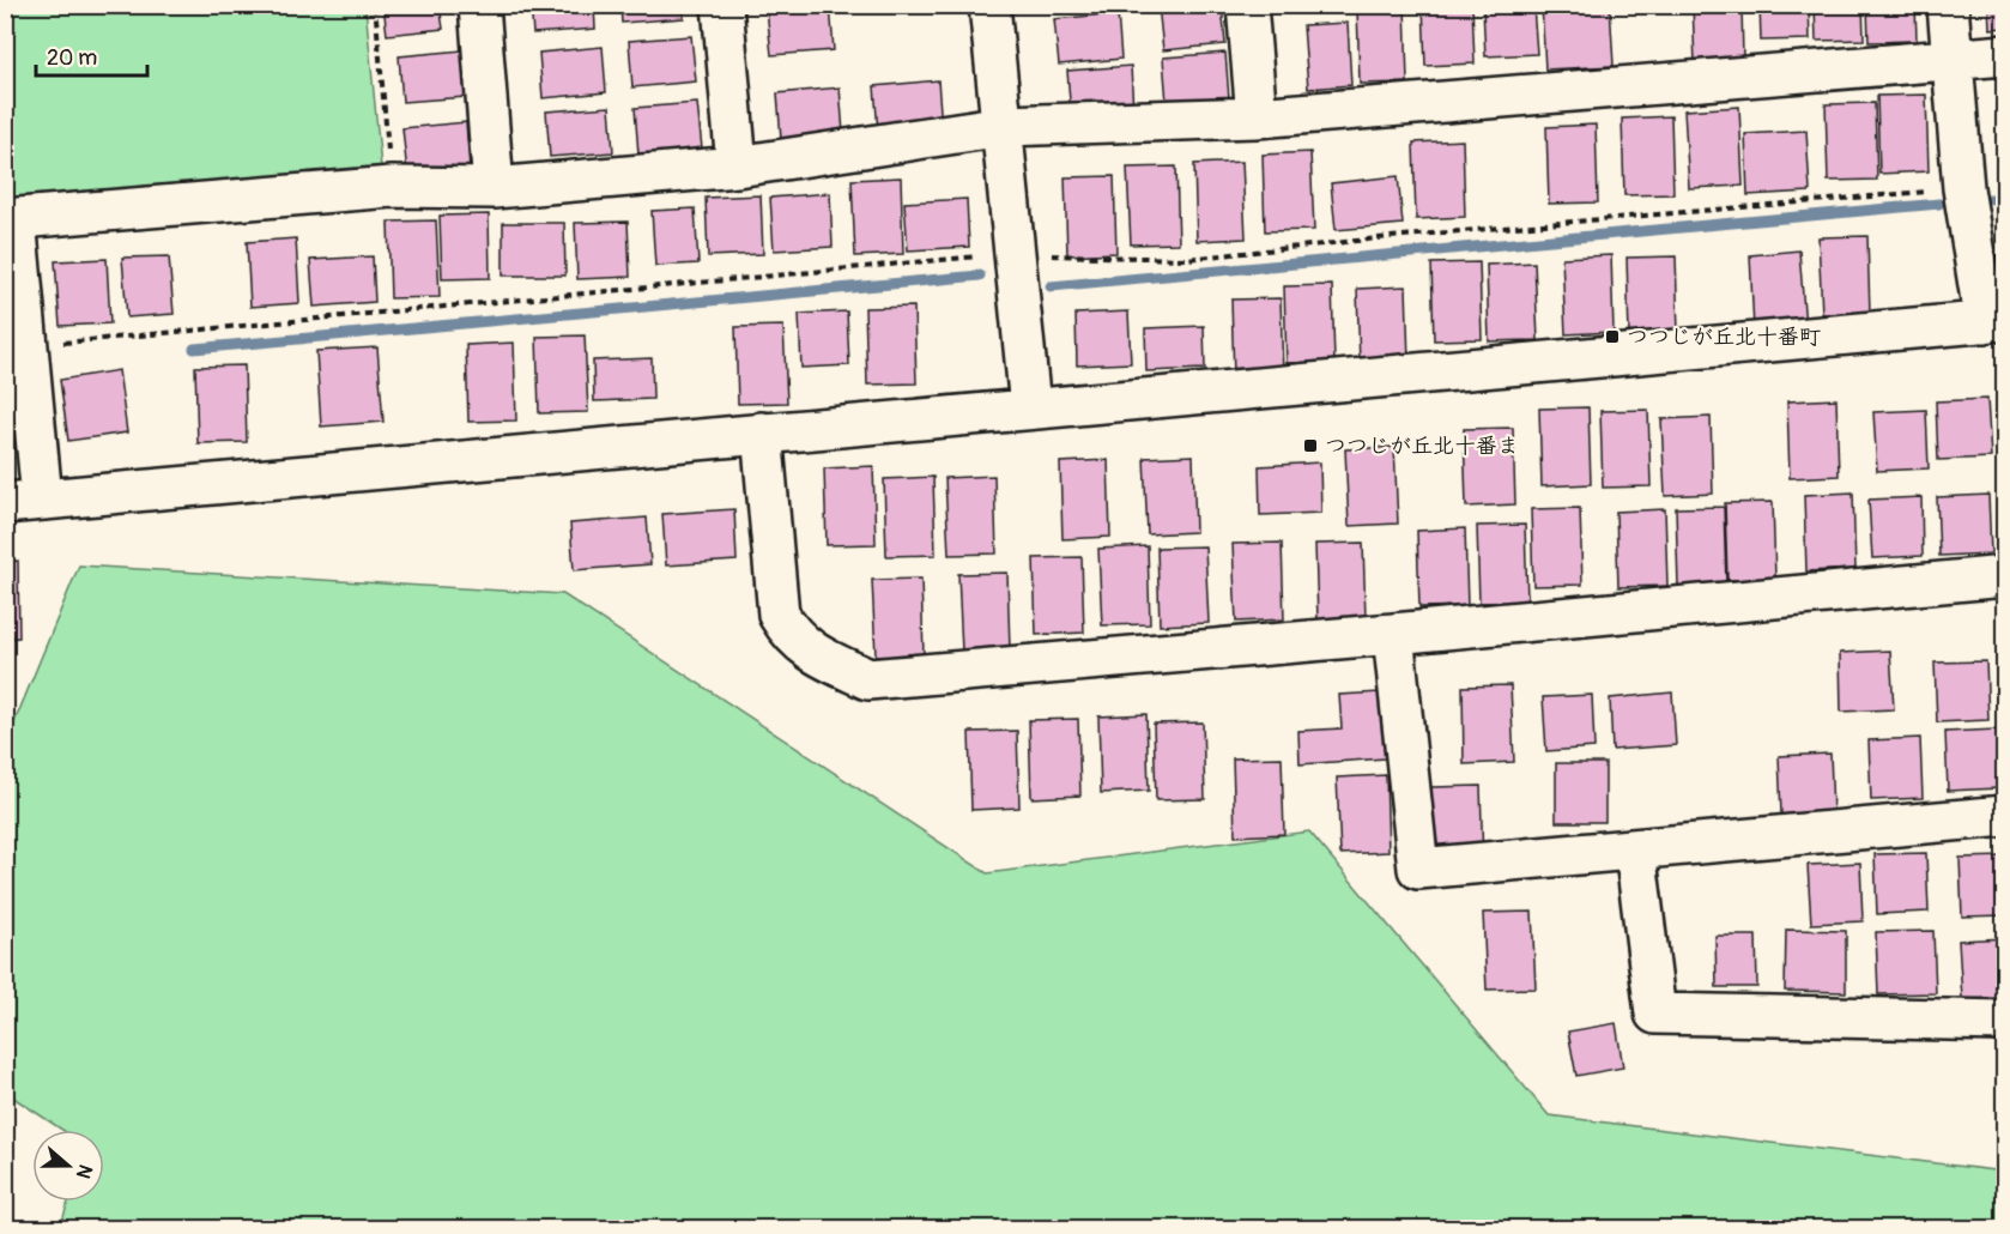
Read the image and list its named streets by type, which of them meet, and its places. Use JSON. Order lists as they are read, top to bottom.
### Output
{
  "places": {
    "transit": ["つつじが丘北十番町", "つつじが丘北十番ま"]
  },
  "scale_bar": "20 m",
  "north": "right"
}
